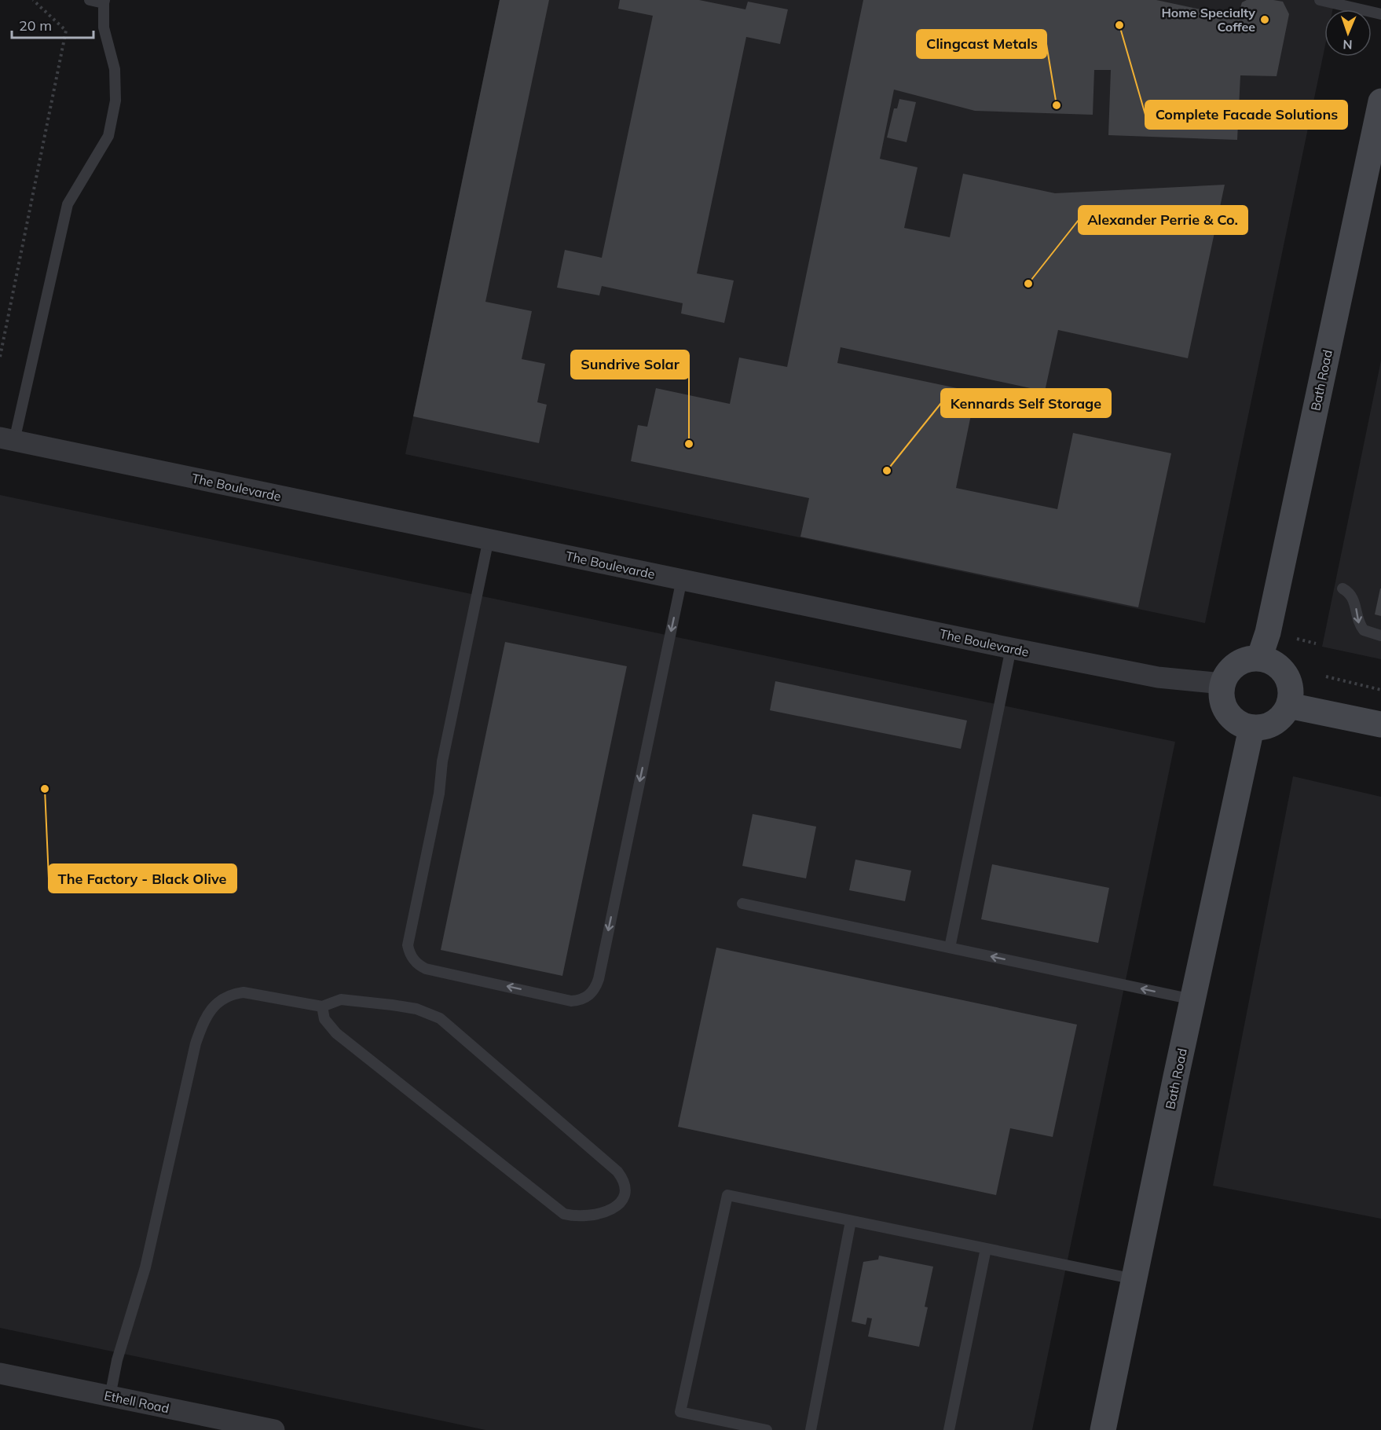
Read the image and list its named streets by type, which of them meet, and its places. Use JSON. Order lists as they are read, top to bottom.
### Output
{
  "streets": {
    "street": ["Bath Road", "The Boulevarde", "Ethell Road"]
  },
  "crossings": [
    ["Bath Road", "The Boulevarde"]
  ],
  "places": [
    "Home Specialty Coffee",
    "Complete Facade Solutions",
    "Clingcast Metals",
    "Alexander Perrie & Co.",
    "Sundrive Solar",
    "Kennards Self Storage",
    "The Factory - Black Olive"
  ],
  "scale_bar": "20 m",
  "north": "bottom"
}
